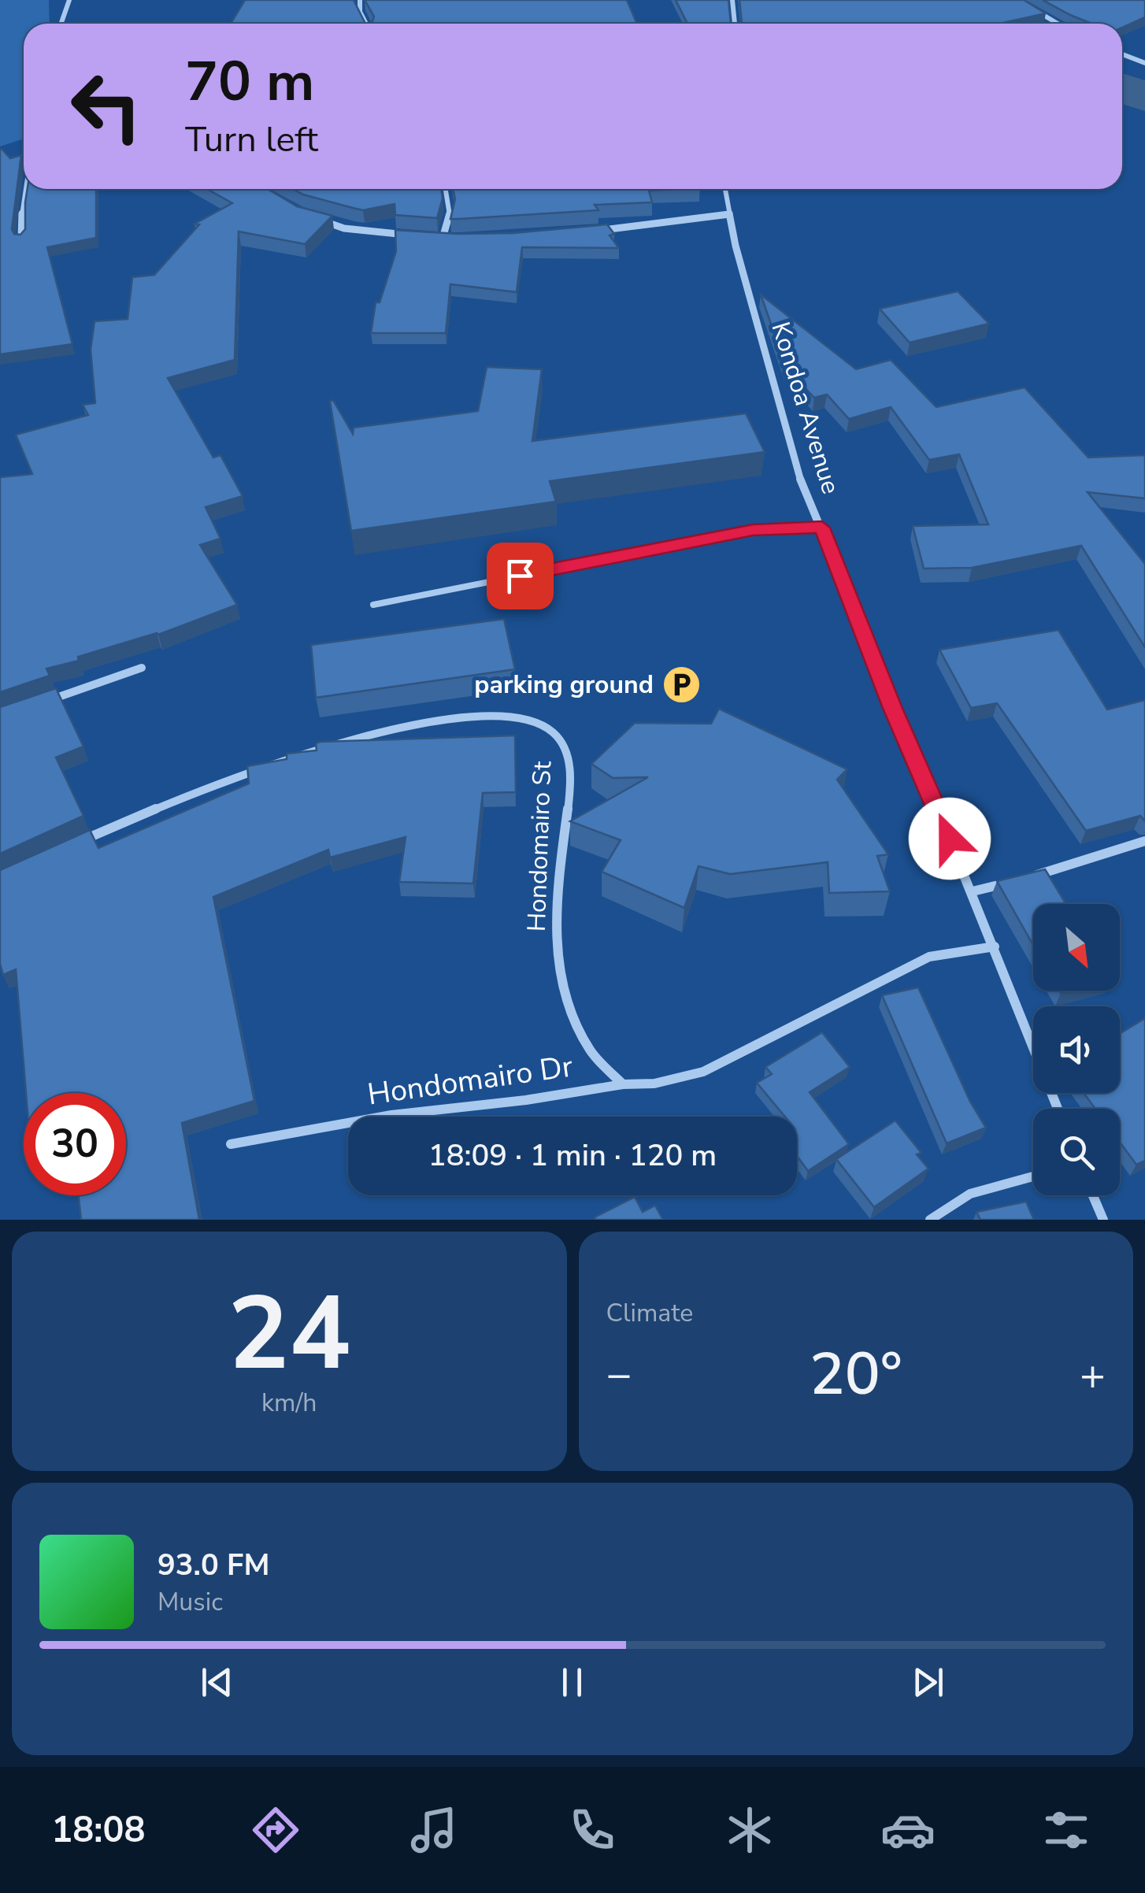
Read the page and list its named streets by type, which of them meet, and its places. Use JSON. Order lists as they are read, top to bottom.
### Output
{
  "streets": {
    "street": ["Kondoa Avenue", "Hondomairo St", "Hondomairo Dr"]
  },
  "crossings": [
    ["Hondomairo St", "Hondomairo Dr"]
  ],
  "places": {
    "parking": ["parking ground"]
  },
  "north": "bottom right",
  "page": {
    "turn": ["70 m", "Turn left"],
    "limit": "30",
    "trip": "18:09 · 1 min · 120 m",
    "tile": [
      ["24", "km/h"],
      "Climate"
    ],
    "heat": ["−", "20°", "+"],
    "song": ["93.0 FM", "Music"],
    "tabs": "18:08"
  }
}
